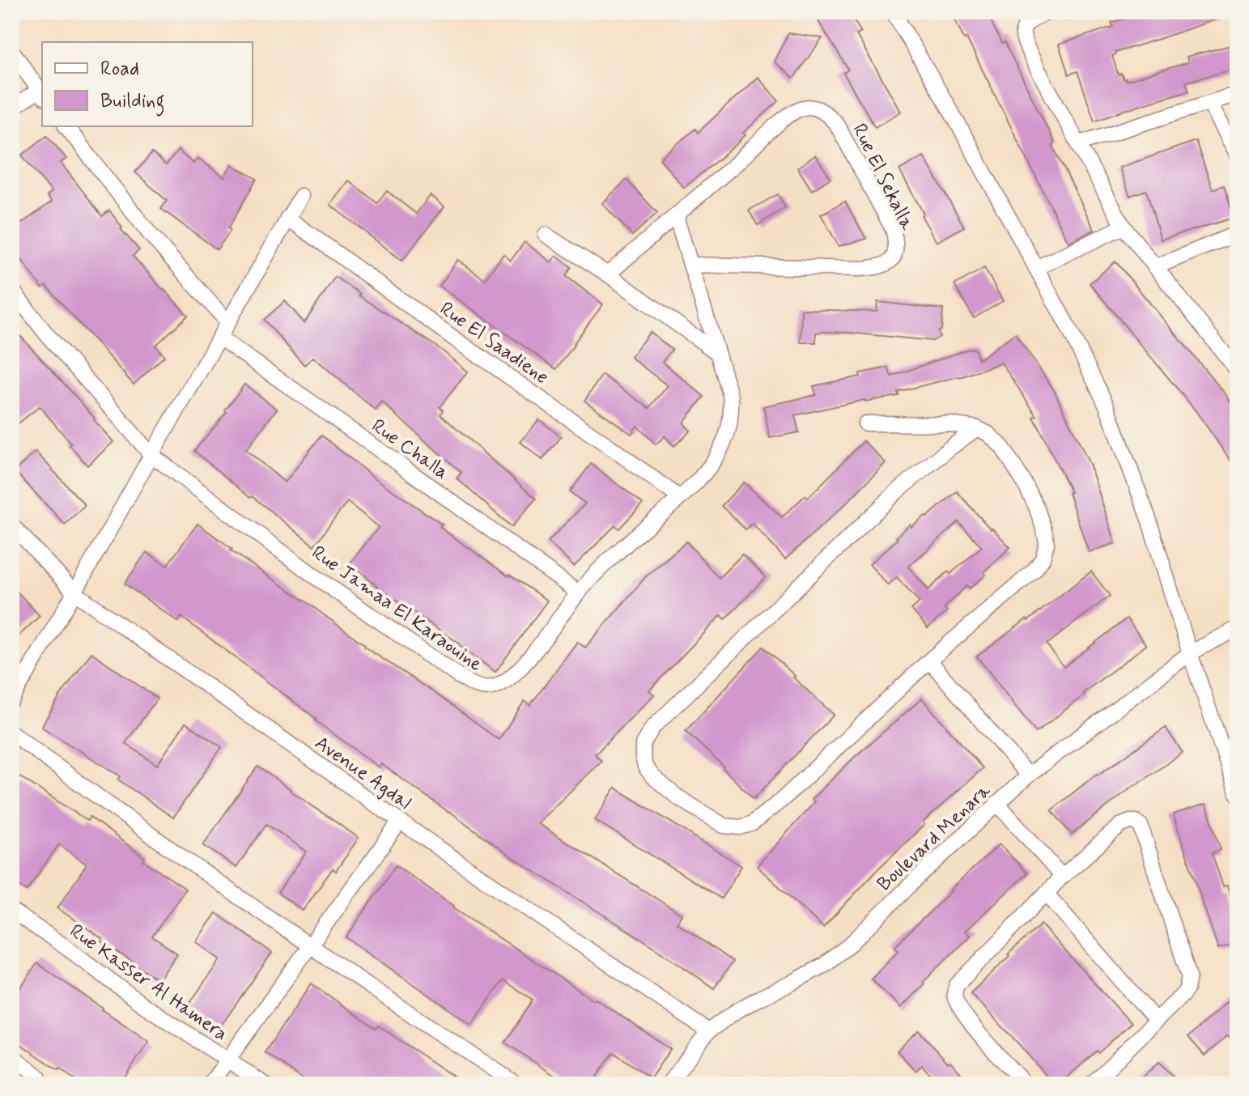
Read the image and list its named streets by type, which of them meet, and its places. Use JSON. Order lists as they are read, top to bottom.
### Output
{
  "streets": {
    "street": [
      "Rue El Sekalla",
      "Rue El Saadiene",
      "Rue Challa",
      "Rue Jamaa El Karaouine",
      "Avenue Agdal",
      "Boulevard Menara",
      "Rue Kasser Al Hamera"
    ]
  },
  "crossings": [
    ["Rue El Sekalla", "Rue Jamaa El Karaouine"],
    ["Rue El Saadiene", "Rue Jamaa El Karaouine"],
    ["Rue Challa", "Rue Jamaa El Karaouine"],
    ["Avenue Agdal", "Boulevard Menara"]
  ],
  "legend": ["Road", "Building"]
}
